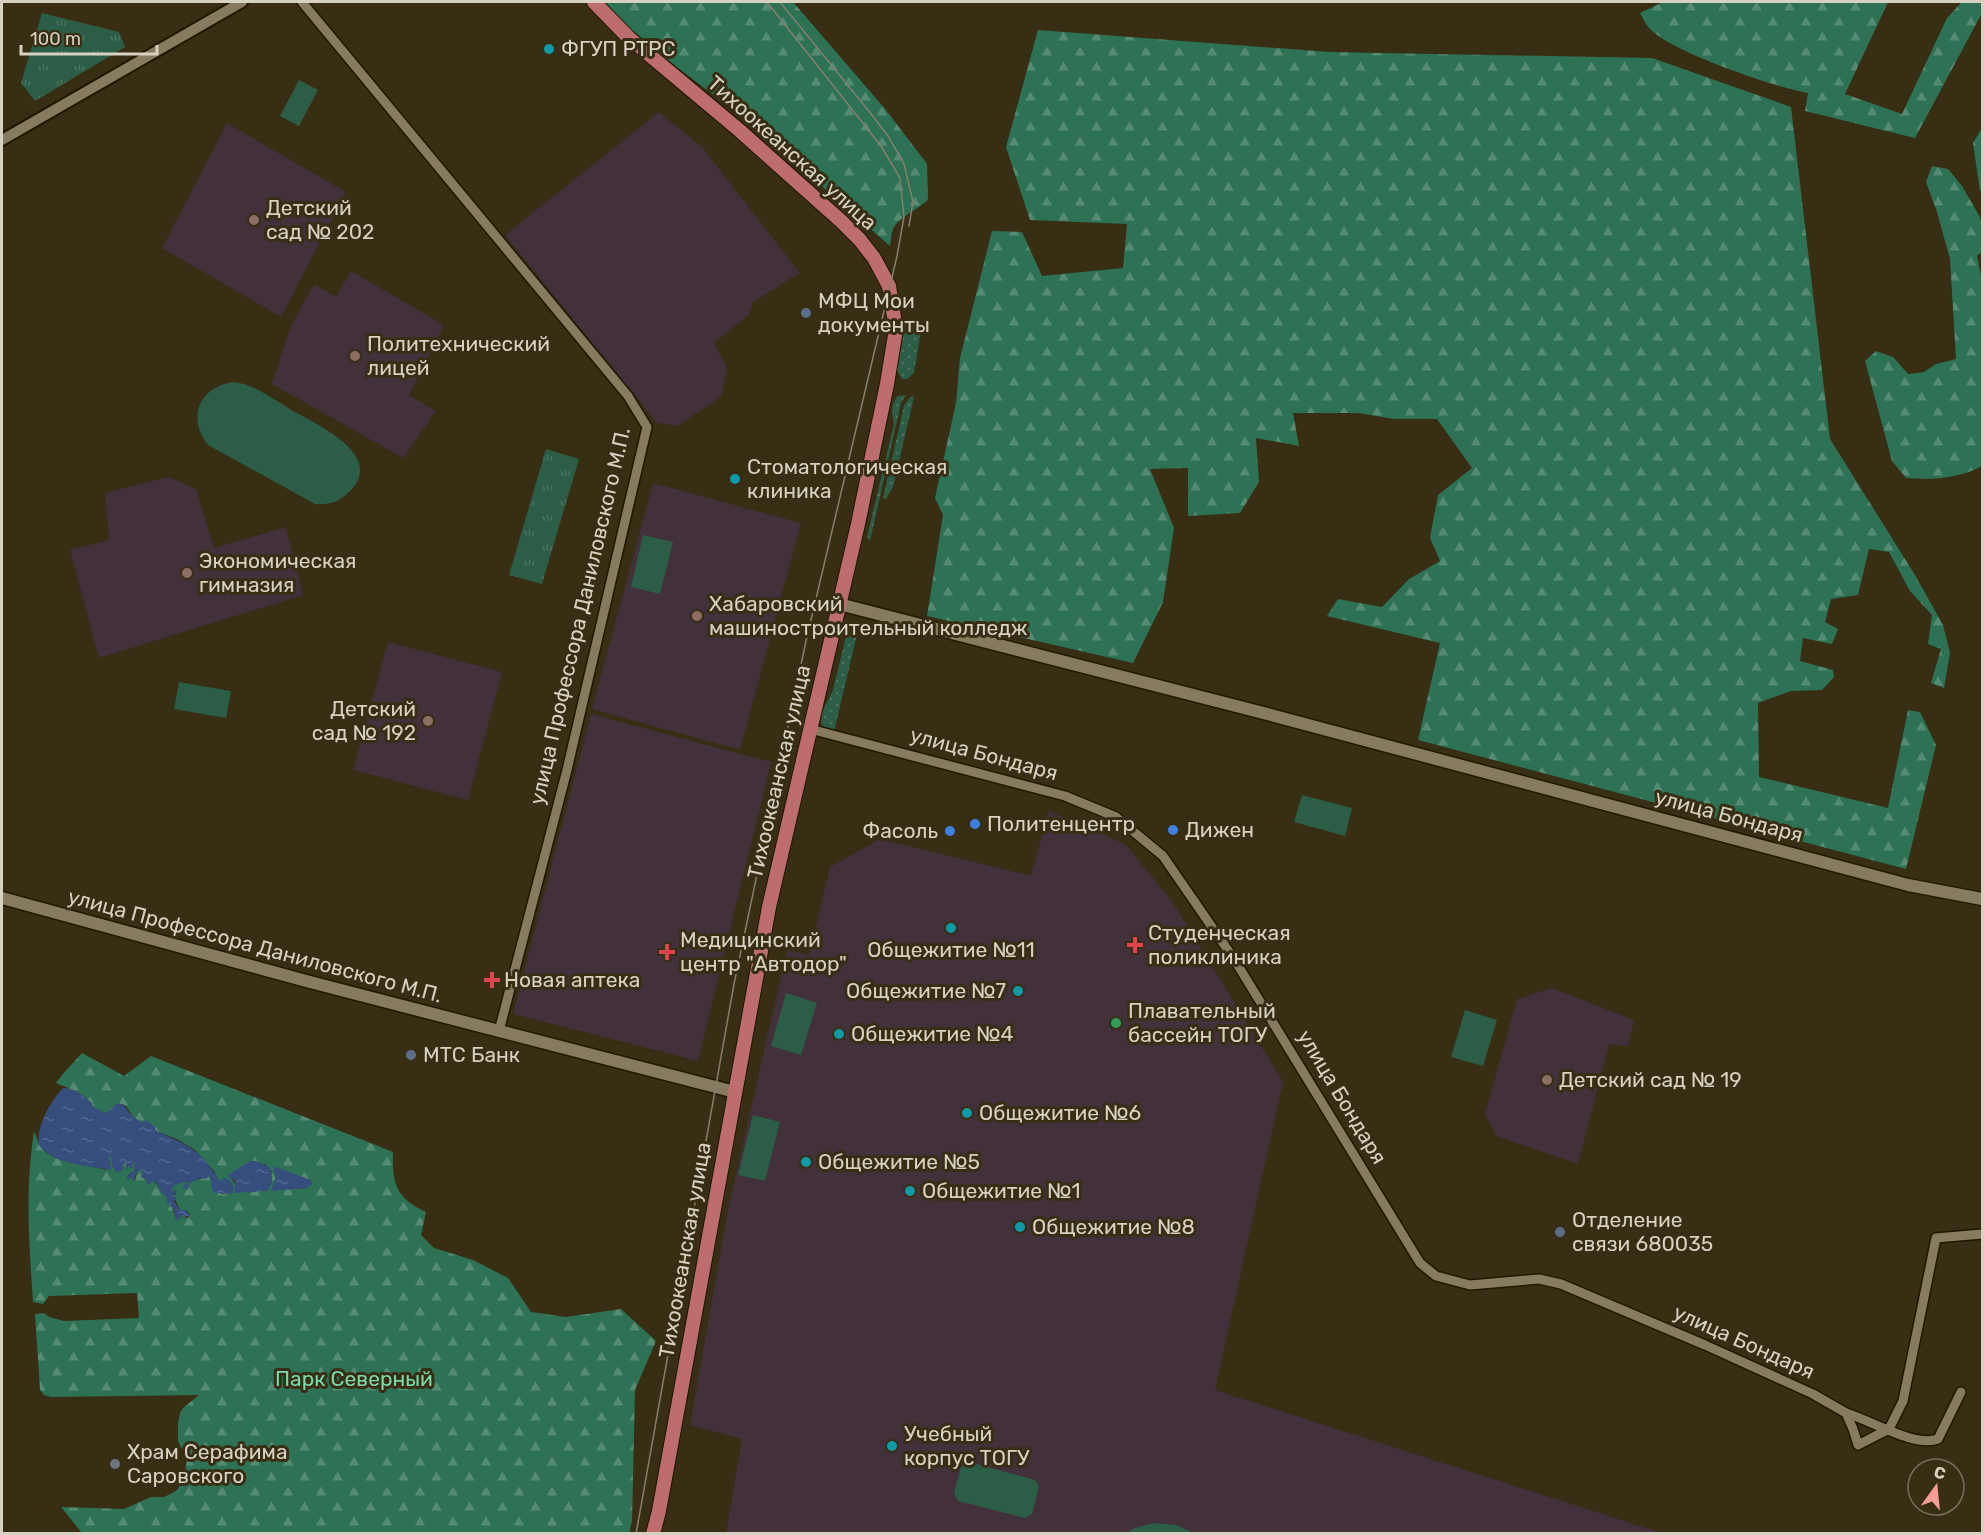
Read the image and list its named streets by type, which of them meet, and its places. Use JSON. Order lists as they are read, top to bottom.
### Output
{
  "streets": {
    "main road": ["Тихоокеанская улица", "улица Профессора Даниловского М.П.", "улица Бондаря"]
  },
  "crossings": [
    ["Тихоокеанская улица", "улица Профессора Даниловского М.П."],
    ["Тихоокеанская улица", "улица Бондаря"]
  ],
  "parks": ["Парк Северный"],
  "places": {
    "other": [
      "ФГУП РТРС",
      "Детский сад № 202",
      "МФЦ Мои документы",
      "Политехнический лицей",
      "Стоматологическая клиника",
      "Экономическая гимназия",
      "Хабаровский машиностроительный колледж",
      "Детский сад № 192",
      "Политенцентр",
      "Дижен",
      "Фасоль",
      "Общежитие №11",
      "Общежитие №7",
      "Плавательный бассейн ТОГУ",
      "Общежитие №4",
      "МТС Банк",
      "Детский сад № 19",
      "Общежитие №6",
      "Общежитие №5",
      "Общежитие №1",
      "Общежитие №8",
      "Отделение связи 680035",
      "Учебный корпус ТОГУ",
      "Храм Серафима Саровского"
    ],
    "health": ["Студенческая поликлиника", "Медицинский центр \"Автодор\"", "Новая аптека"]
  },
  "scale_bar": "100 m",
  "north": "top"
}
